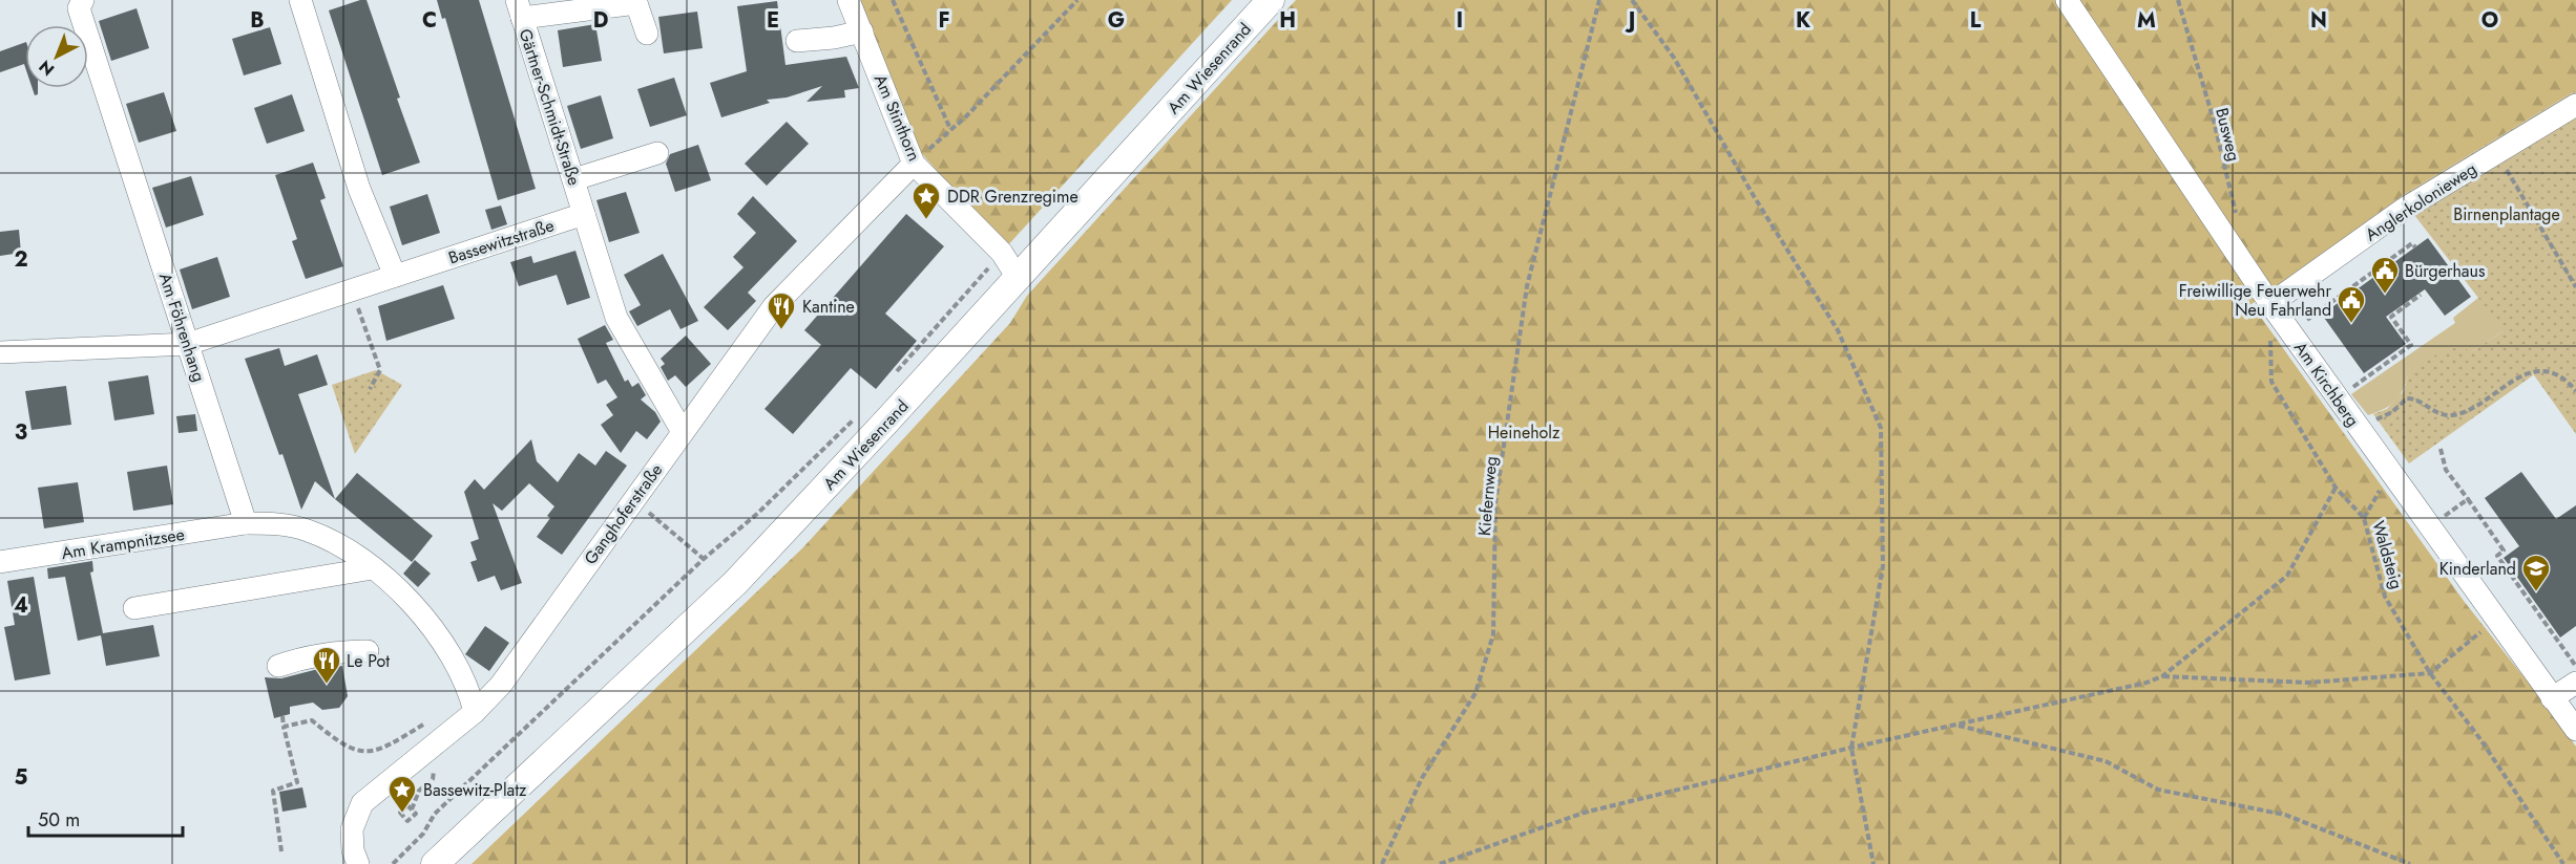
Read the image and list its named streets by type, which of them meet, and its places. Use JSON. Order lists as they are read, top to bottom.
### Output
{
  "streets": {
    "main road": ["Am Wiesenrand"],
    "street": [
      "Gärtner-Schmidt-Straße",
      "Am Stinthorn",
      "Anglerkolonieweg",
      "Bassewitzstraße",
      "Am Föhrenhang",
      "Am Kirchberg",
      "Ganghoferstraße",
      "Am Krampnitzsee"
    ],
    "path": ["Busweg", "Kiefernweg", "Waldsteig"]
  },
  "crossings": [
    ["Am Wiesenrand", "Am Stinthorn"],
    ["Gärtner-Schmidt-Straße", "Bassewitzstraße"],
    ["Am Stinthorn", "Ganghoferstraße"],
    ["Anglerkolonieweg", "Am Kirchberg"],
    ["Anglerkolonieweg", "Waldsteig"],
    ["Bassewitzstraße", "Am Föhrenhang"],
    ["Am Föhrenhang", "Am Krampnitzsee"],
    ["Am Kirchberg", "Waldsteig"]
  ],
  "parks": ["Birnenplantage", "Heineholz"],
  "places": {
    "place": ["DDR Grenzregime", "Bassewitz-Platz"],
    "public building": ["Bürgerhaus", "Freiwillige Feuerwehr Neu Fahrland"],
    "restaurant": ["Kantine", "Le Pot"],
    "school or university": ["Kinderland"]
  },
  "scale_bar": "50 m",
  "north": "bottom left",
  "grid": {
    "columns": [
      "B",
      "C",
      "D",
      "E",
      "F",
      "G",
      "H",
      "I",
      "J",
      "K",
      "L",
      "M",
      "N",
      "O"
    ],
    "rows": [
      "2",
      "3",
      "4",
      "5"
    ]
  }
}
